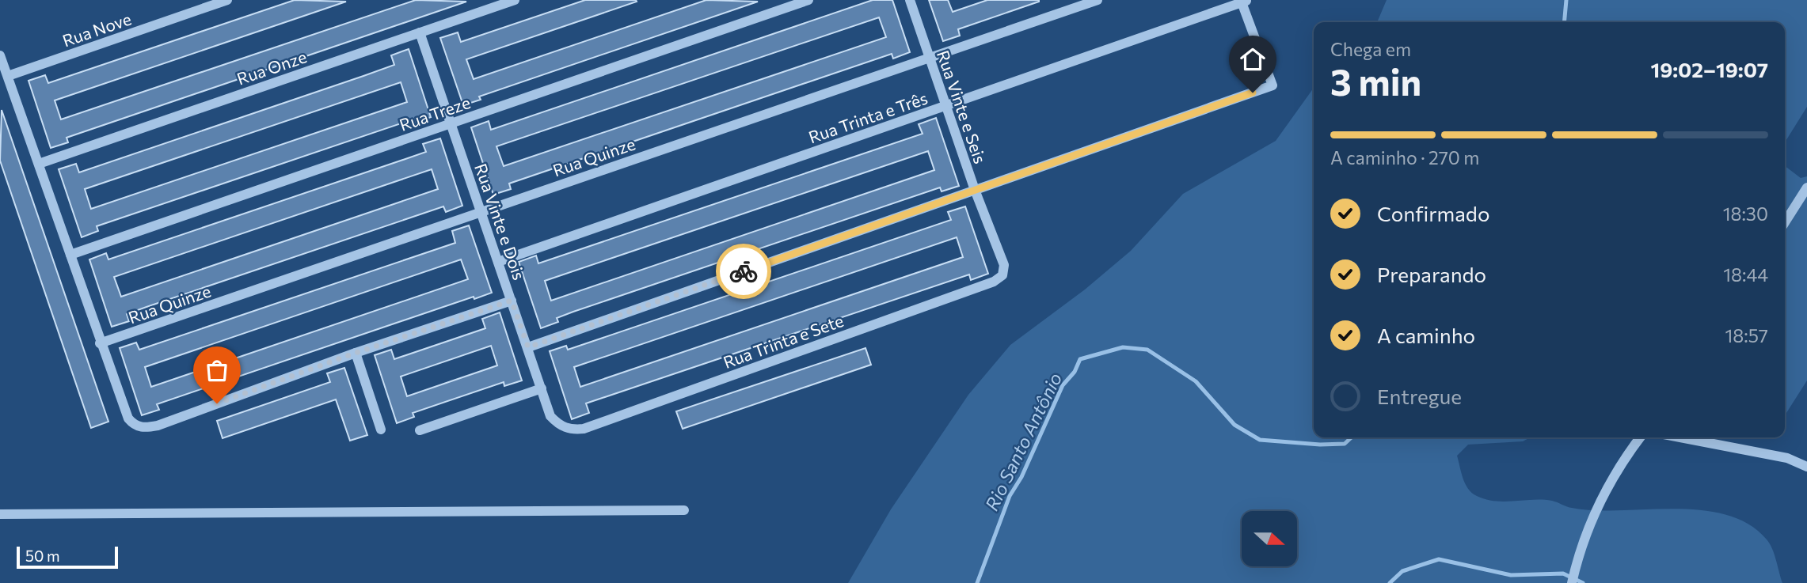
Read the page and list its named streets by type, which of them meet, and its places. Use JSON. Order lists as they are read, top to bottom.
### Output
{
  "streets": {
    "street": [
      "Rua Nove",
      "Rua Onze",
      "Rua Vinte e Seis",
      "Rua Treze",
      "Rua Trinta e Três",
      "Rua Quinze",
      "Rua Vinte e Dois",
      "Rua Trinta e Sete"
    ]
  },
  "crossings": [
    ["Rua Onze", "Rua Vinte e Dois"],
    ["Rua Vinte e Seis", "Rua Trinta e Três"],
    ["Rua Vinte e Seis", "Rua Quinze"],
    ["Rua Vinte e Seis", "Rua Trinta e Sete"],
    ["Rua Treze", "Rua Vinte e Dois"],
    ["Rua Trinta e Três", "Rua Vinte e Dois"],
    ["Rua Quinze", "Rua Vinte e Dois"],
    ["Rua Vinte e Dois", "Rua Trinta e Sete"]
  ],
  "water": ["Rio Santo Antônio"],
  "scale_bar": "50 m",
  "north": "right",
  "page": {
    "heading": ["3 min", "Chega em", "19:02–19:07"],
    "bar": "A caminho · 270 m",
    "list": [
      ["Confirmado", "18:30"],
      ["Preparando", "18:44"],
      ["A caminho", "18:57"],
      "Entregue"
    ],
    "scale": "50 m"
  }
}
